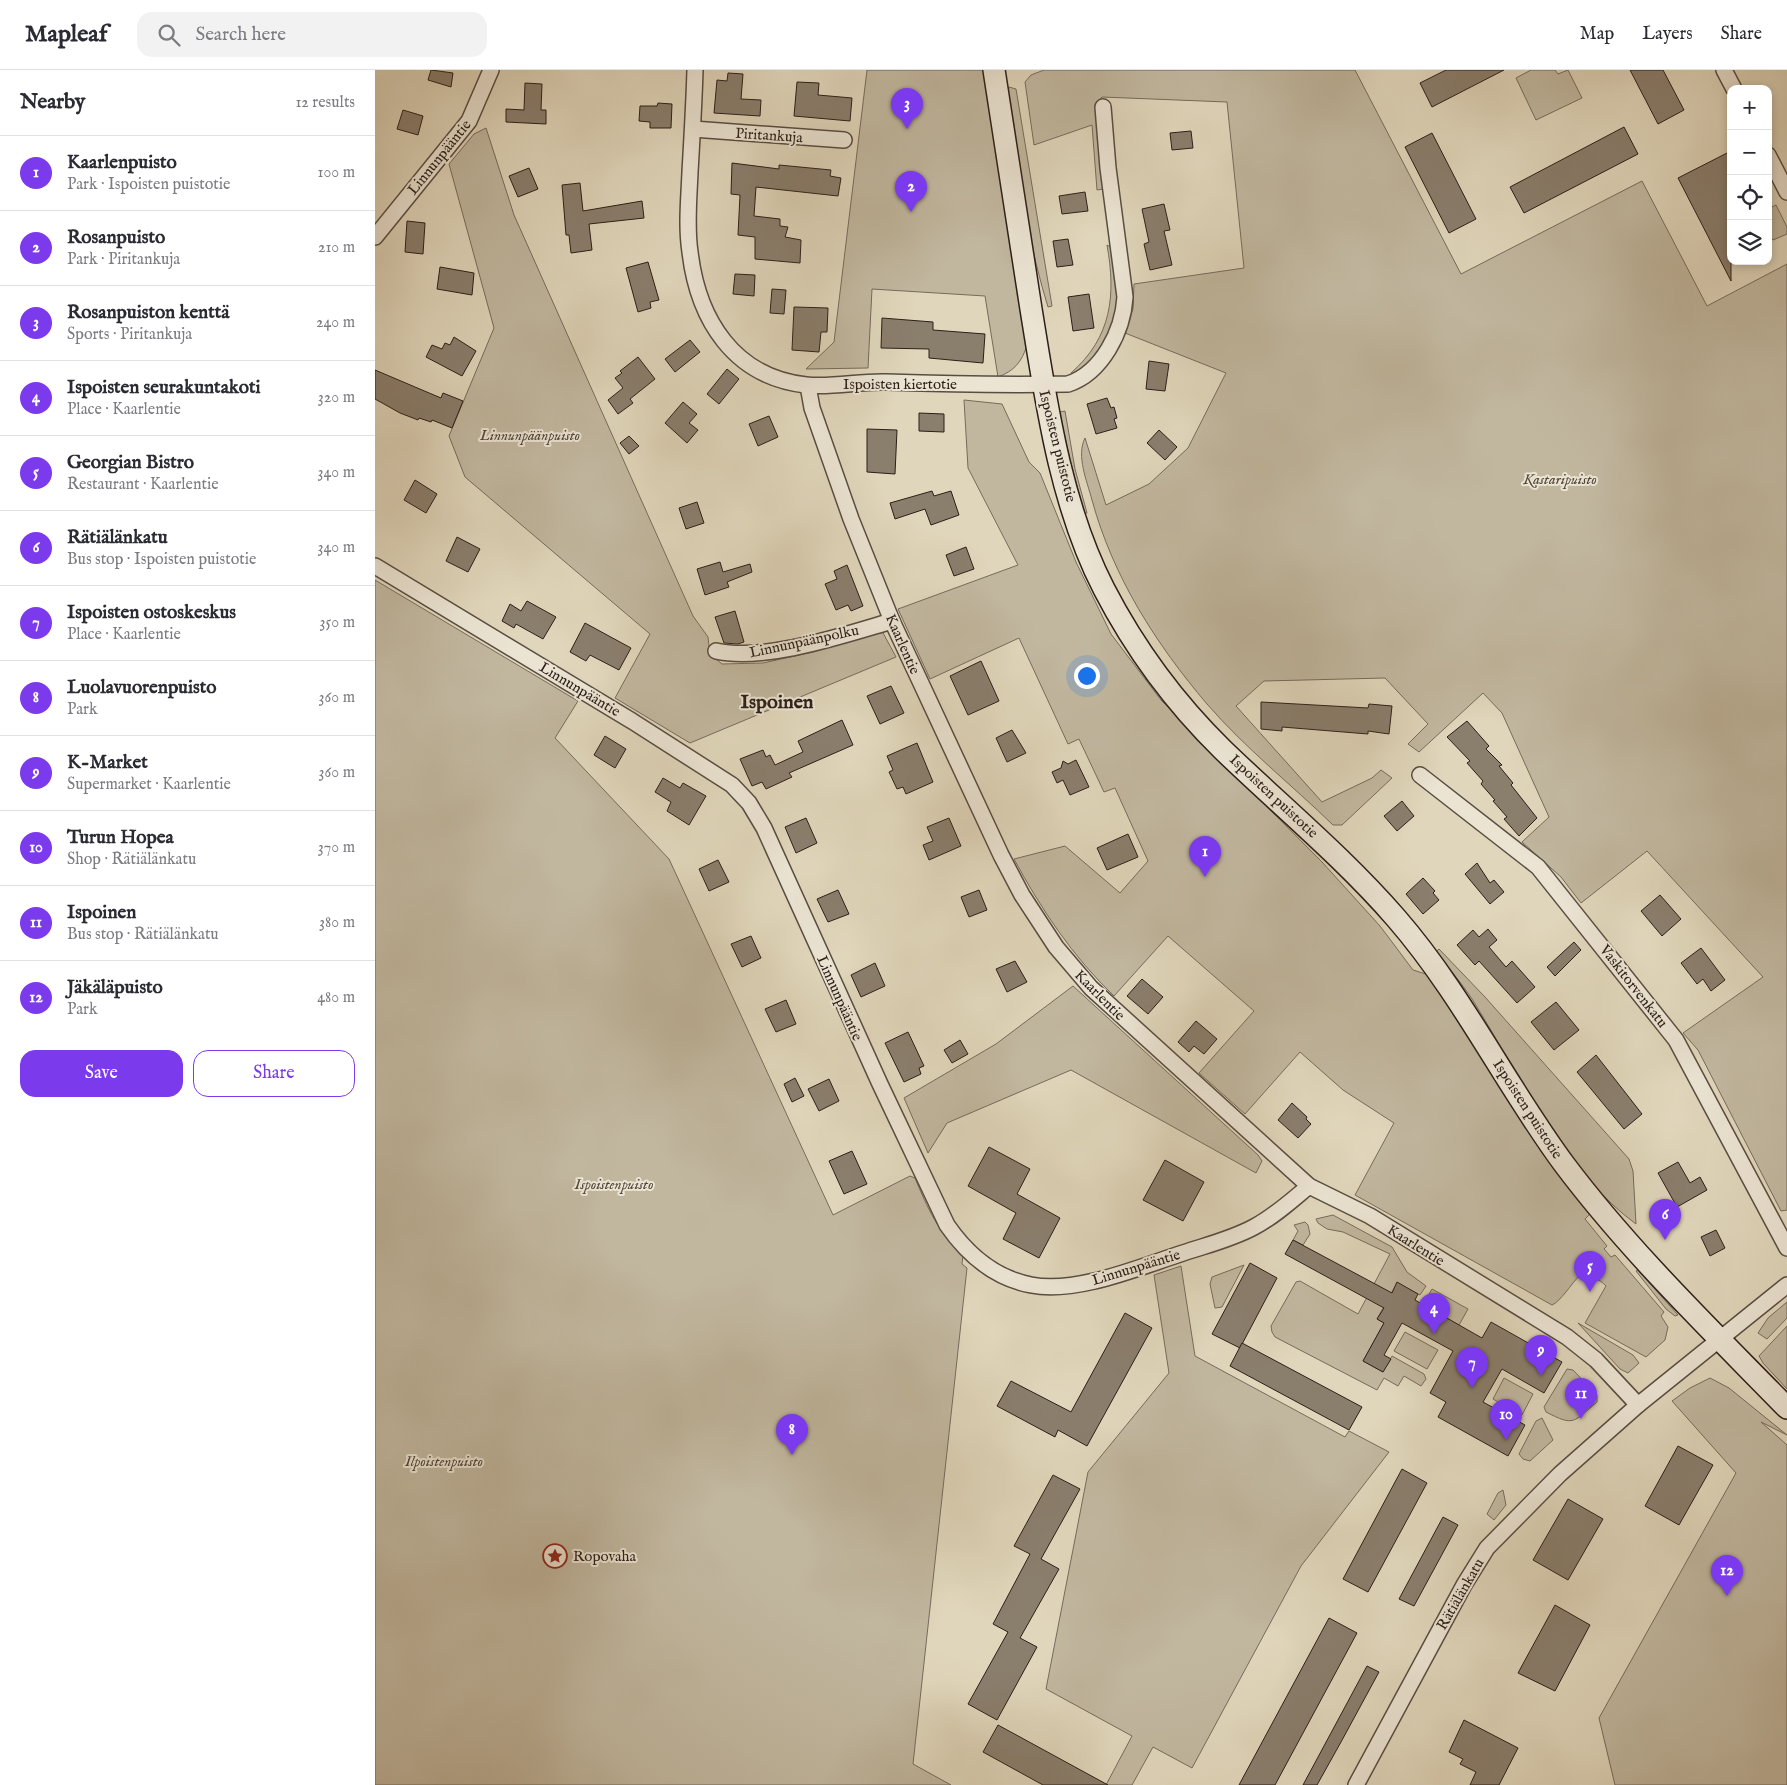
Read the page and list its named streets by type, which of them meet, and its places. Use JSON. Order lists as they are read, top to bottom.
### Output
{
  "streets": {
    "main road": ["Ispoisten puistotie"],
    "street": [
      "Piritankuja",
      "Linnunpääntie",
      "Ispoisten kiertotie",
      "Linnunpäänpolku",
      "Kaarlentie",
      "Vaskitorvenkatu",
      "Rätiälänkatu"
    ]
  },
  "crossings": [
    ["Piritankuja", "Ispoisten kiertotie"],
    ["Linnunpääntie", "Kaarlentie"],
    ["Ispoisten kiertotie", "Ispoisten puistotie"],
    ["Ispoisten kiertotie", "Kaarlentie"],
    ["Ispoisten puistotie", "Rätiälänkatu"],
    ["Linnunpäänpolku", "Kaarlentie"],
    ["Kaarlentie", "Rätiälänkatu"]
  ],
  "districts": ["Ispoinen"],
  "parks": [
    "Linnunpäänpuisto",
    "Kastaripuisto",
    "Ispoistenpuisto",
    "Ilpoistenpuisto"
  ],
  "places": {
    "place": ["Ropovaha"]
  },
  "page": {
    "header": "Mapleaf",
    "search": "Search here",
    "nav": ["Map", "Layers", "Share"],
    "heading": ["Nearby", "12 results"],
    "map_buttons": ["+", "−"],
    "pins": [
      "3",
      "2",
      "1",
      "6",
      "5",
      "4",
      "9",
      "7",
      "11",
      "10",
      "8",
      "12"
    ],
    "list": [
      {
        "mark": "1",
        "name": "Kaarlenpuisto",
        "note": "Park · Ispoisten puistotie",
        "value": "100 m"
      },
      {
        "mark": "2",
        "name": "Rosanpuisto",
        "note": "Park · Piritankuja",
        "value": "210 m"
      },
      {
        "mark": "3",
        "name": "Rosanpuiston kenttä",
        "note": "Sports · Piritankuja",
        "value": "240 m"
      },
      {
        "mark": "4",
        "name": "Ispoisten seurakuntakoti",
        "note": "Place · Kaarlentie",
        "value": "320 m"
      },
      {
        "mark": "5",
        "name": "Georgian Bistro",
        "note": "Restaurant · Kaarlentie",
        "value": "340 m"
      },
      {
        "mark": "6",
        "name": "Rätiälänkatu",
        "note": "Bus stop · Ispoisten puistotie",
        "value": "340 m"
      },
      {
        "mark": "7",
        "name": "Ispoisten ostoskeskus",
        "note": "Place · Kaarlentie",
        "value": "350 m"
      },
      {
        "mark": "8",
        "name": "Luolavuorenpuisto",
        "note": "Park",
        "value": "360 m"
      },
      {
        "mark": "9",
        "name": "K-Market",
        "note": "Supermarket · Kaarlentie",
        "value": "360 m"
      },
      {
        "mark": "10",
        "name": "Turun Hopea",
        "note": "Shop · Rätiälänkatu",
        "value": "370 m"
      },
      {
        "mark": "11",
        "name": "Ispoinen",
        "note": "Bus stop · Rätiälänkatu",
        "value": "380 m"
      },
      {
        "mark": "12",
        "name": "Jäkäläpuisto",
        "note": "Park",
        "value": "480 m"
      }
    ],
    "buttons": ["Save", "Share"]
  }
}
